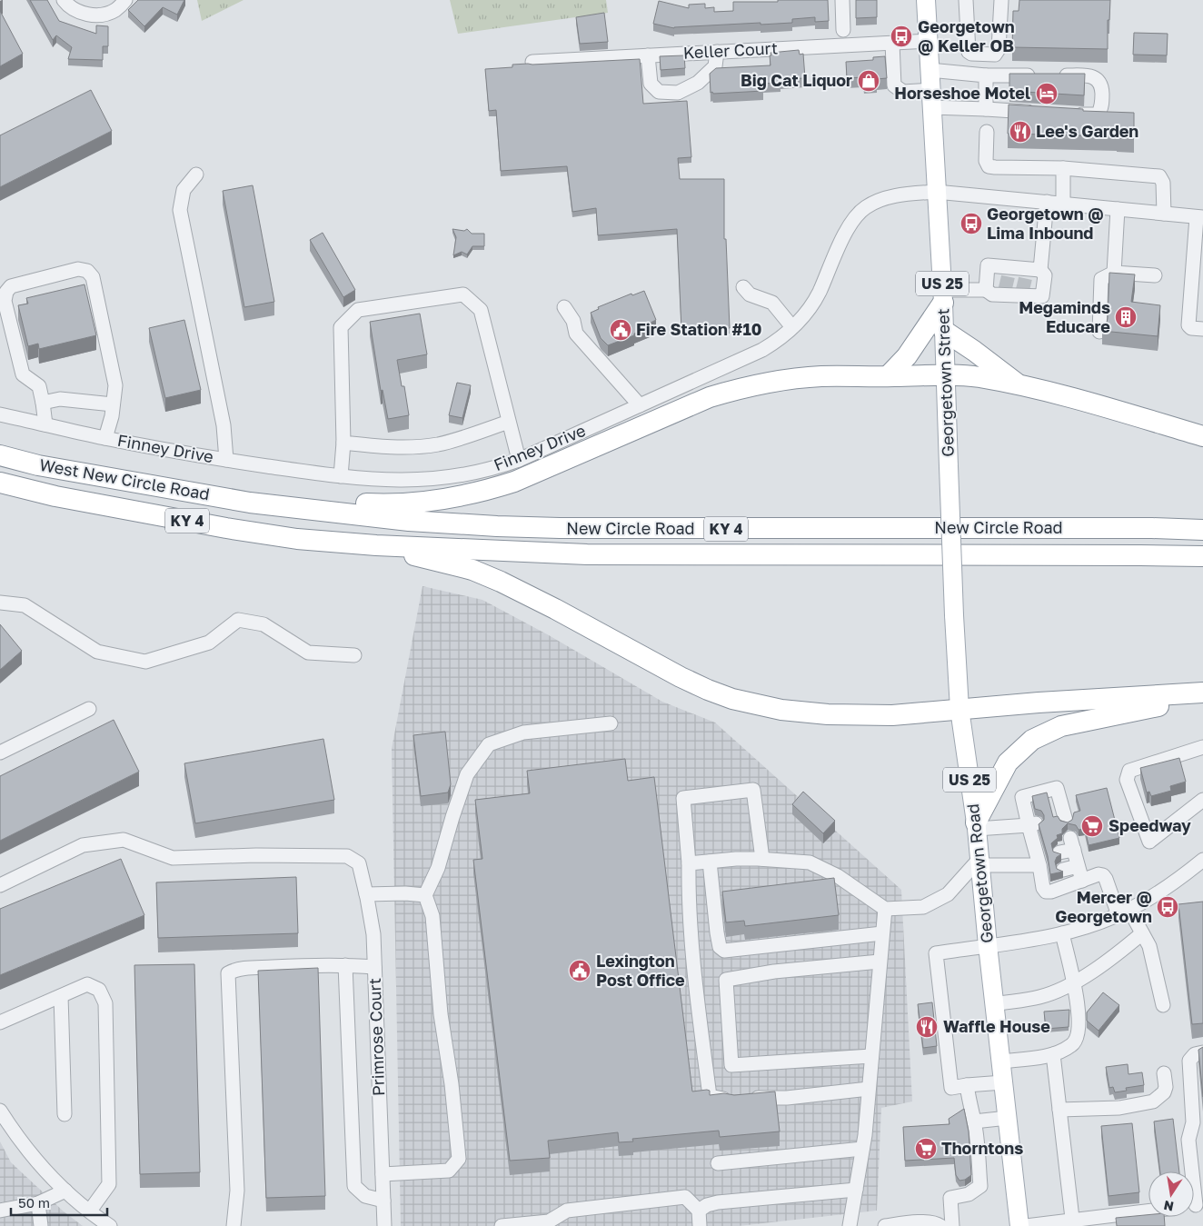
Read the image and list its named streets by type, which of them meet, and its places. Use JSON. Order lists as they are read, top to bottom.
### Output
{
  "streets": {
    "highway": ["West New Circle Road", "KY 4", "New Circle Road"],
    "main road": ["US 25", "Georgetown Street", "Georgetown Road"],
    "street": ["Keller Court", "Finney Drive", "Primrose Court"]
  },
  "crossings": [
    ["Keller Court", "Georgetown Street"],
    ["Georgetown Street", "Finney Drive"],
    ["Georgetown Street", "Georgetown Road"],
    ["West New Circle Road", "New Circle Road"]
  ],
  "places": {
    "bus stop": ["Georgetown @ Keller OB", "Georgetown @ Lima Inbound", "Mercer @ Georgetown"],
    "shop": ["Big Cat Liquor"],
    "hotel": ["Horseshoe Motel"],
    "restaurant": ["Lee's Garden", "Waffle House"],
    "building": ["Megaminds Educare"],
    "public building": ["Fire Station #10", "Lexington Post Office"],
    "supermarket": ["Speedway", "Thorntons"]
  },
  "scale_bar": "50 m",
  "north": "bottom"
}
